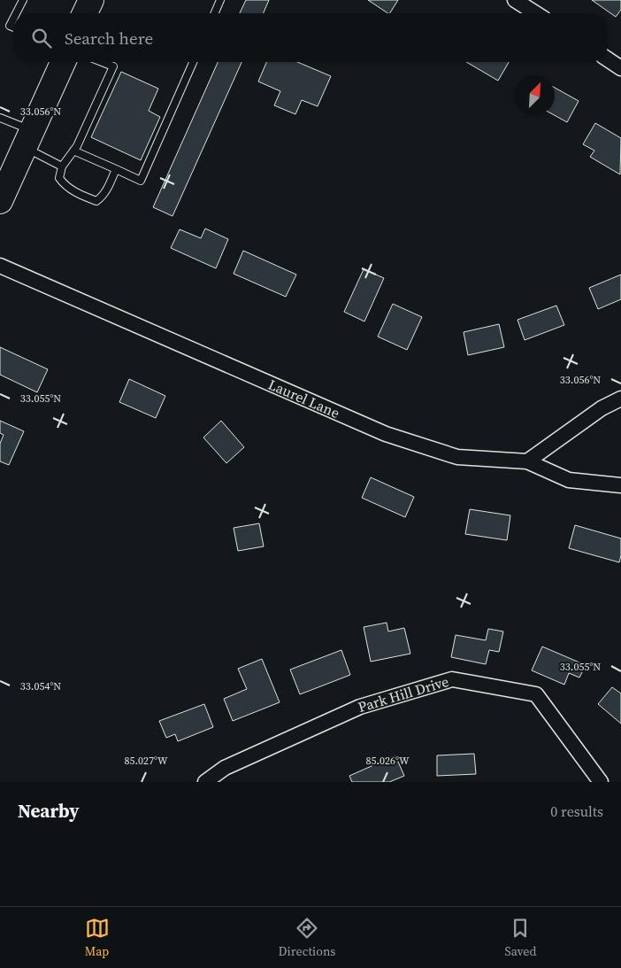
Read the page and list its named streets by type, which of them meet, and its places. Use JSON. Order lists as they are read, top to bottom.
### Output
{
  "streets": {
    "street": ["Laurel Lane", "Park Hill Drive"]
  },
  "north": "top right",
  "page": {
    "search": "Search here",
    "heading": ["Nearby", "0 results"],
    "nav": ["Map", "Directions", "Saved"]
  },
  "coordinates": [
    "33.056°N",
    "33.055°N",
    "33.054°N",
    "85.027°W",
    "85.026°W"
  ]
}
